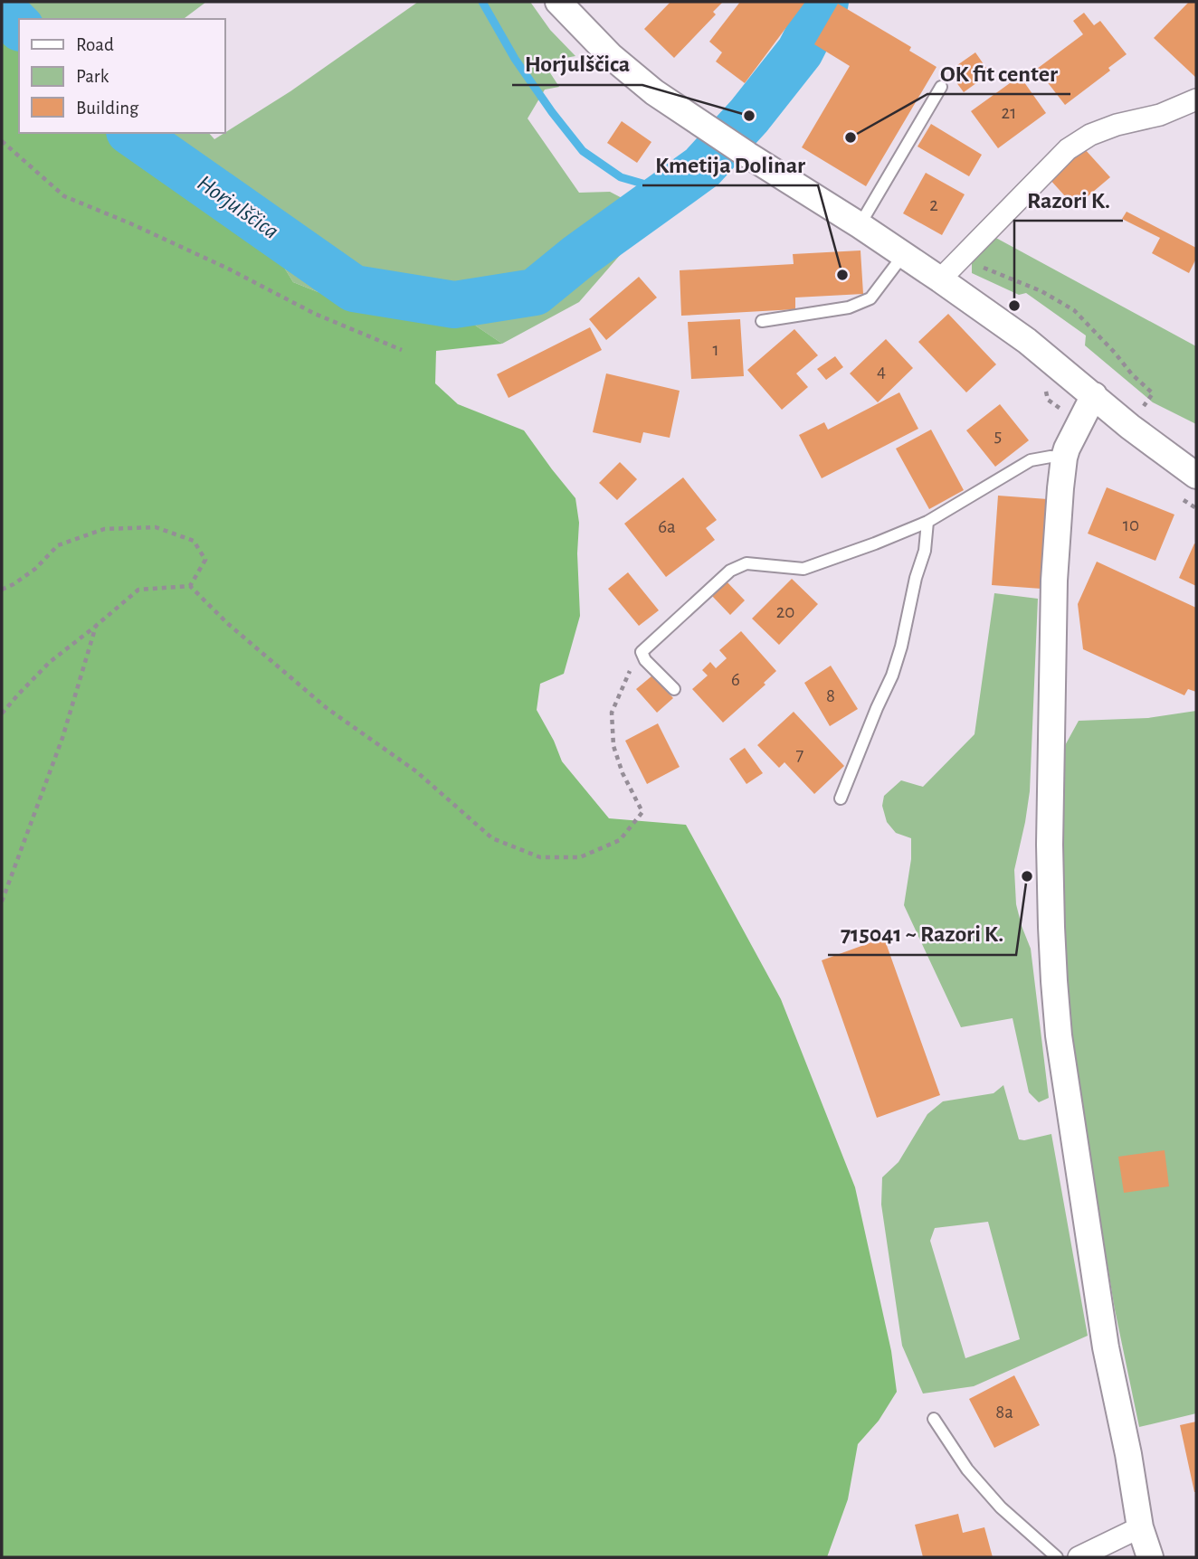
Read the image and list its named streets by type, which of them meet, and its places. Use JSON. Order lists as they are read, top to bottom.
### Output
{
  "water": ["Horjulščica"],
  "places": [
    "Horjulščica",
    "OK fit center",
    "Kmetija Dolinar",
    "Razori K.",
    "715041 ~ Razori K."
  ],
  "house_numbers": [
    "21",
    "2",
    "1",
    "4",
    "5",
    "10",
    "6a",
    "20",
    "6",
    "8",
    "7",
    "8a"
  ],
  "legend": ["Road", "Park", "Building"]
}
